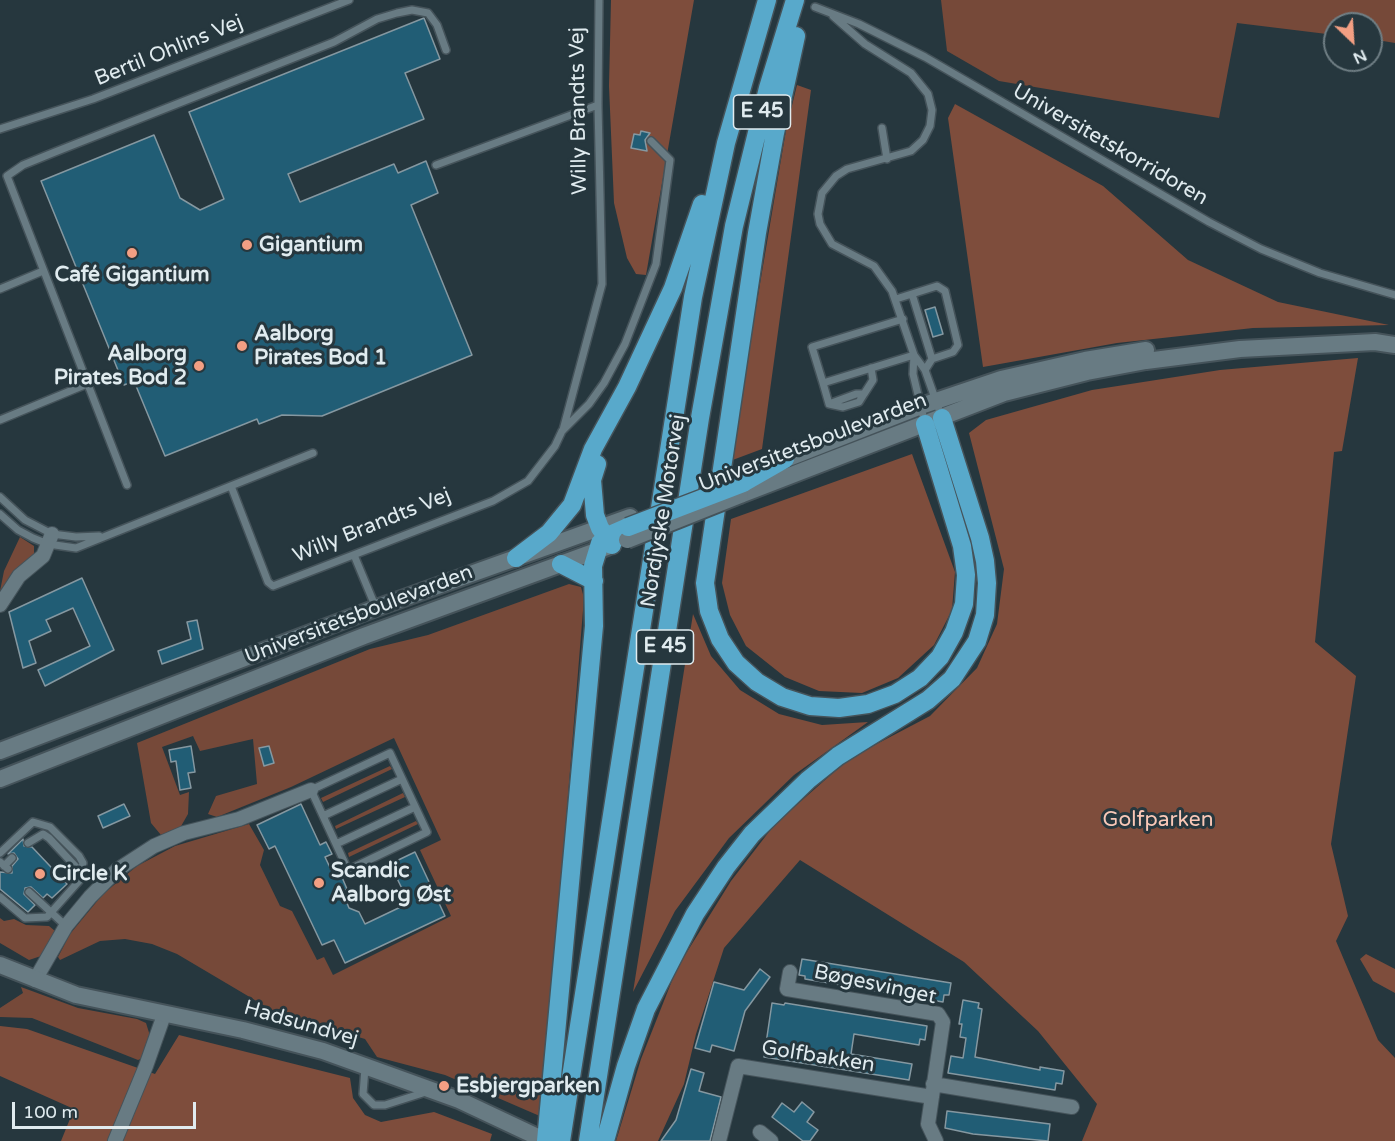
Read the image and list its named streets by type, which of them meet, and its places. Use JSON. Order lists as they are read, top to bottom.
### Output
{
  "streets": {
    "highway": ["E 45", "Nordjyske Motorvej"],
    "main road": ["Universitetsboulevarden", "Hadsundvej"],
    "street": ["Bøgesvinget", "Golfbakken"],
    "lane": ["Bertil Ohlins Vej", "Willy Brandts Vej", "Universitetskorridoren"]
  },
  "crossings": [
    ["Bøgesvinget", "Golfbakken"]
  ],
  "parks": ["Golfparken"],
  "places": [
    "Gigantium",
    "Café Gigantium",
    "Aalborg Pirates Bod 1",
    "Aalborg Pirates Bod 2",
    "Circle K",
    "Scandic Aalborg Øst",
    "Esbjergparken"
  ],
  "scale_bar": "100 m",
  "north": "bottom right"
}
